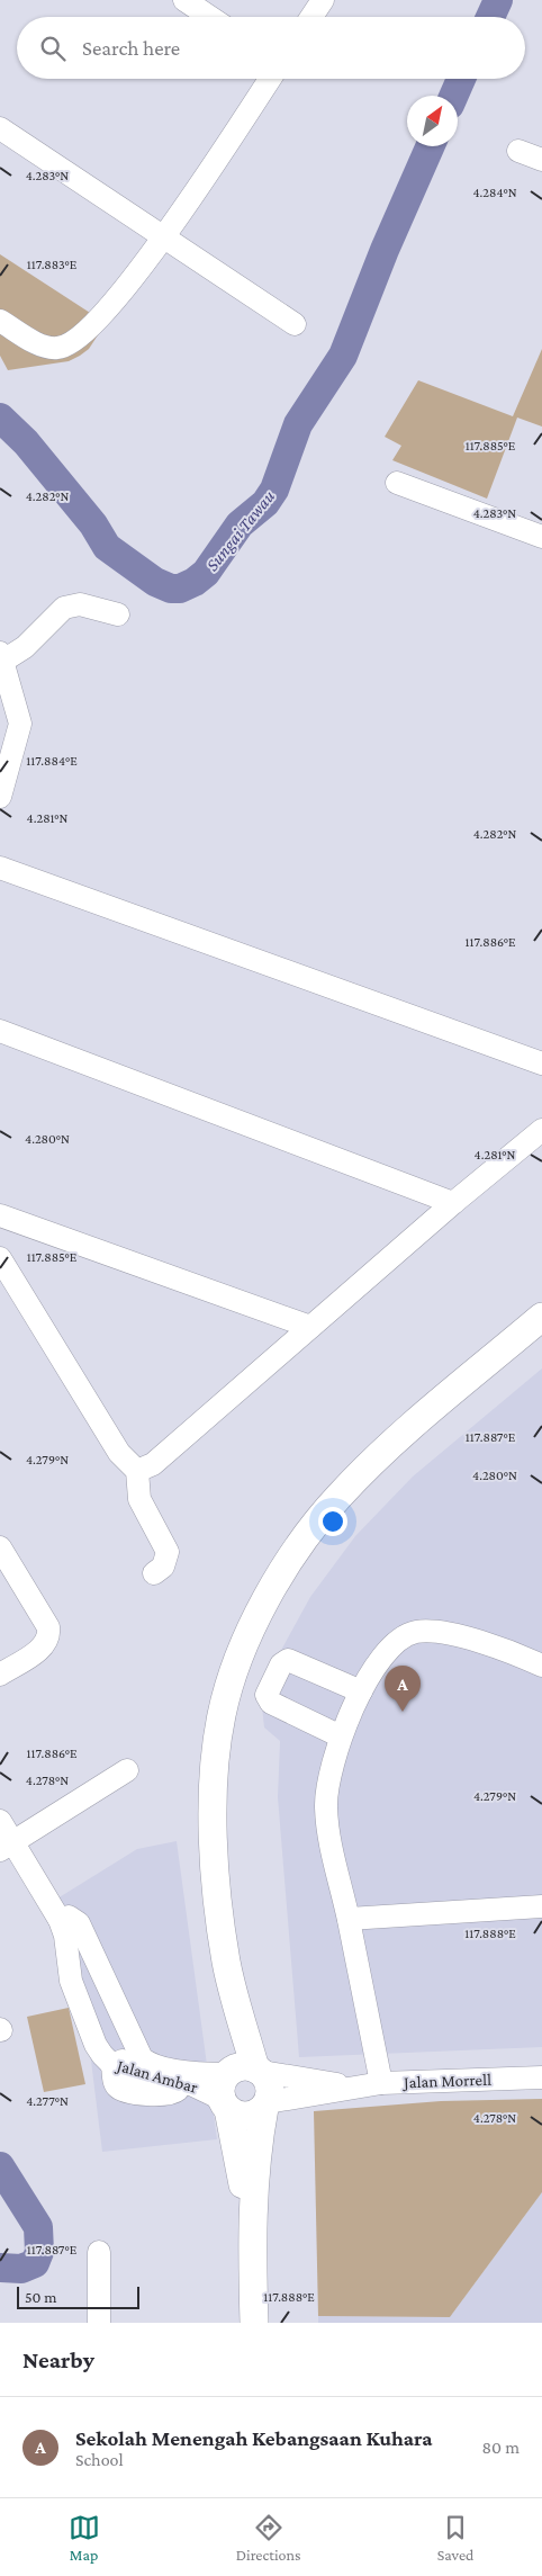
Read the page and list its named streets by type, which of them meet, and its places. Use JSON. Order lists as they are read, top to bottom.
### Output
{
  "streets": {
    "street": ["Jalan Ambar", "Jalan Morrell"]
  },
  "water": ["Sungai Tawau"],
  "scale_bar": "50 m",
  "north": "top right",
  "page": {
    "search": "Search here",
    "pins": "A",
    "scale": "50 m",
    "heading": "Nearby",
    "list": [
      {
        "mark": "A",
        "name": "Sekolah Menengah Kebangsaan Kuhara",
        "note": "School",
        "value": "80 m"
      }
    ],
    "nav": ["Map", "Directions", "Saved"]
  },
  "coordinates": [
    "4.283°N",
    "4.284°N",
    "117.883°E",
    "117.885°E",
    "4.282°N",
    "117.884°E",
    "4.281°N",
    "117.886°E",
    "4.280°N",
    "117.887°E",
    "4.279°N",
    "4.278°N",
    "117.888°E",
    "4.277°N"
  ]
}
